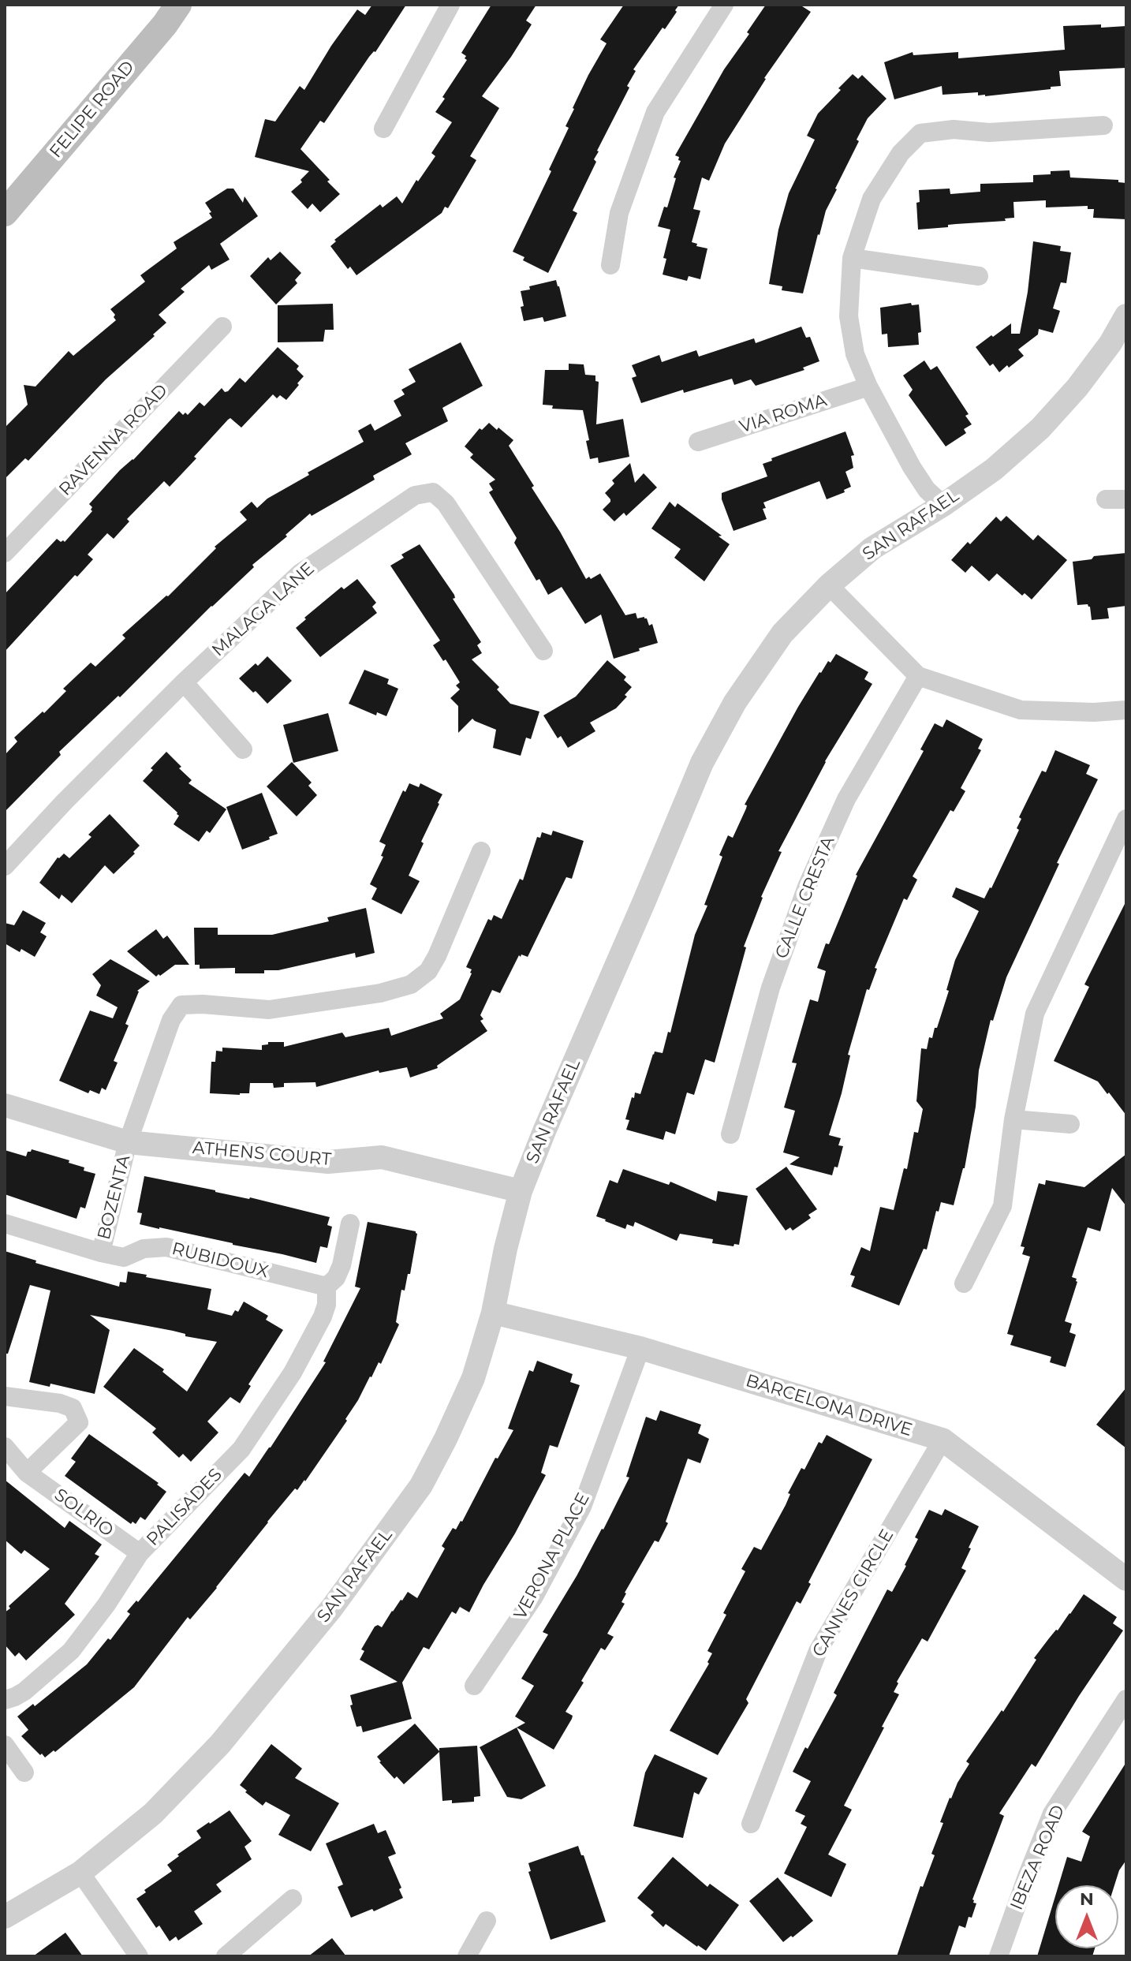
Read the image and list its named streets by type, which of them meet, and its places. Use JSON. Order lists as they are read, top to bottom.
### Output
{
  "streets": {
    "main road": ["FELIPE ROAD"],
    "street": [
      "VIA ROMA",
      "RAVENNA ROAD",
      "SAN RAFAEL",
      "MALAGA LANE",
      "CALLE CRESTA",
      "ATHENS COURT",
      "BOZENTA",
      "RUBIDOUX",
      "BARCELONA DRIVE",
      "PALISADES",
      "SOLRIO",
      "VERONA PLACE",
      "CANNES CIRCLE",
      "IBEZA ROAD"
    ]
  },
  "crossings": [
    ["SAN RAFAEL", "ATHENS COURT"],
    ["SAN RAFAEL", "BARCELONA DRIVE"],
    ["ATHENS COURT", "BOZENTA"],
    ["BOZENTA", "RUBIDOUX"],
    ["RUBIDOUX", "PALISADES"],
    ["BARCELONA DRIVE", "VERONA PLACE"],
    ["BARCELONA DRIVE", "CANNES CIRCLE"],
    ["PALISADES", "SOLRIO"]
  ],
  "north": "top"
}
